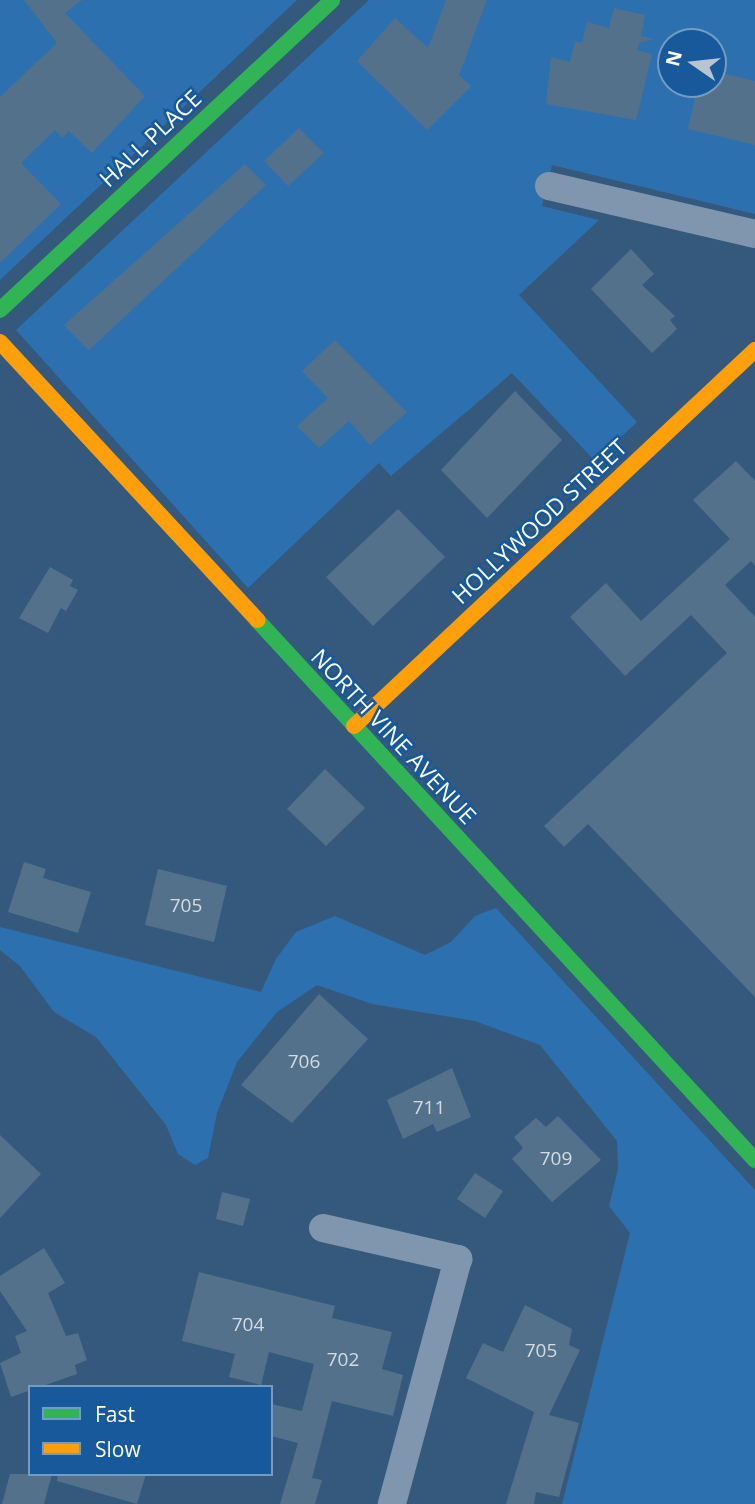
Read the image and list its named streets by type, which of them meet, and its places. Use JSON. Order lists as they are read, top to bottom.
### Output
{
  "streets": {
    "street": ["HALL PLACE", "HOLLYWOOD STREET", "NORTH VINE AVENUE"]
  },
  "crossings": [
    ["HOLLYWOOD STREET", "NORTH VINE AVENUE"]
  ],
  "house_numbers": [
    "705",
    "706",
    "711",
    "709",
    "704",
    "705",
    "702"
  ],
  "legend": ["Fast", "Slow"],
  "north": "left"
}
